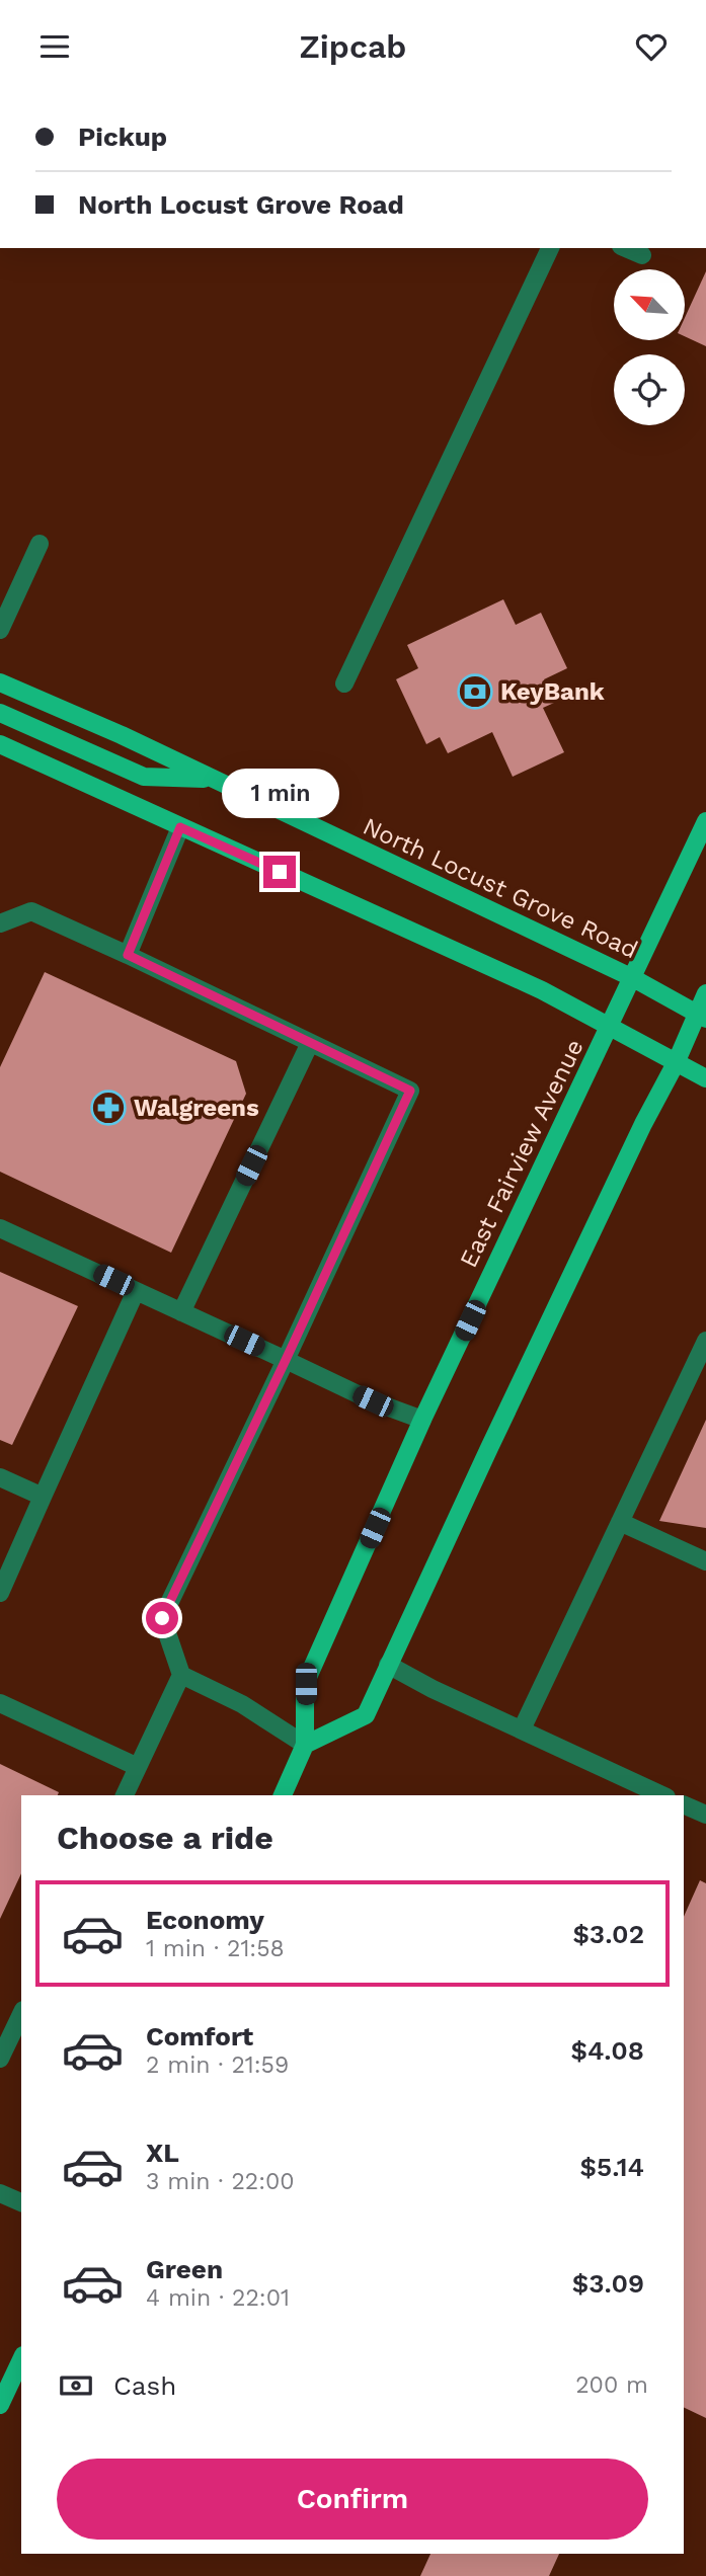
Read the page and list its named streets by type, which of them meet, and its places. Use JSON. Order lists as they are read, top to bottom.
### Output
{
  "streets": {
    "main road": ["North Locust Grove Road", "East Fairview Avenue"]
  },
  "crossings": [
    ["North Locust Grove Road", "East Fairview Avenue"]
  ],
  "places": {
    "bank": ["KeyBank"],
    "pharmacy": ["Walgreens"]
  },
  "north": "top left",
  "page": {
    "header": "Zipcab",
    "banner": ["Pickup", "North Locust Grove Road"],
    "bubble": "1 min",
    "heading": "Choose a ride",
    "list": [
      {
        "name": "Economy",
        "note": "1 min · 21:58",
        "value": "$3.02"
      },
      {
        "name": "Comfort",
        "note": "2 min · 21:59",
        "value": "$4.08"
      },
      {
        "name": "XL",
        "note": "3 min · 22:00",
        "value": "$5.14"
      },
      {
        "name": "Green",
        "note": "4 min · 22:01",
        "value": "$3.09"
      }
    ],
    "pay": ["Cash", "200 m"],
    "buttons": "Confirm"
  }
}
